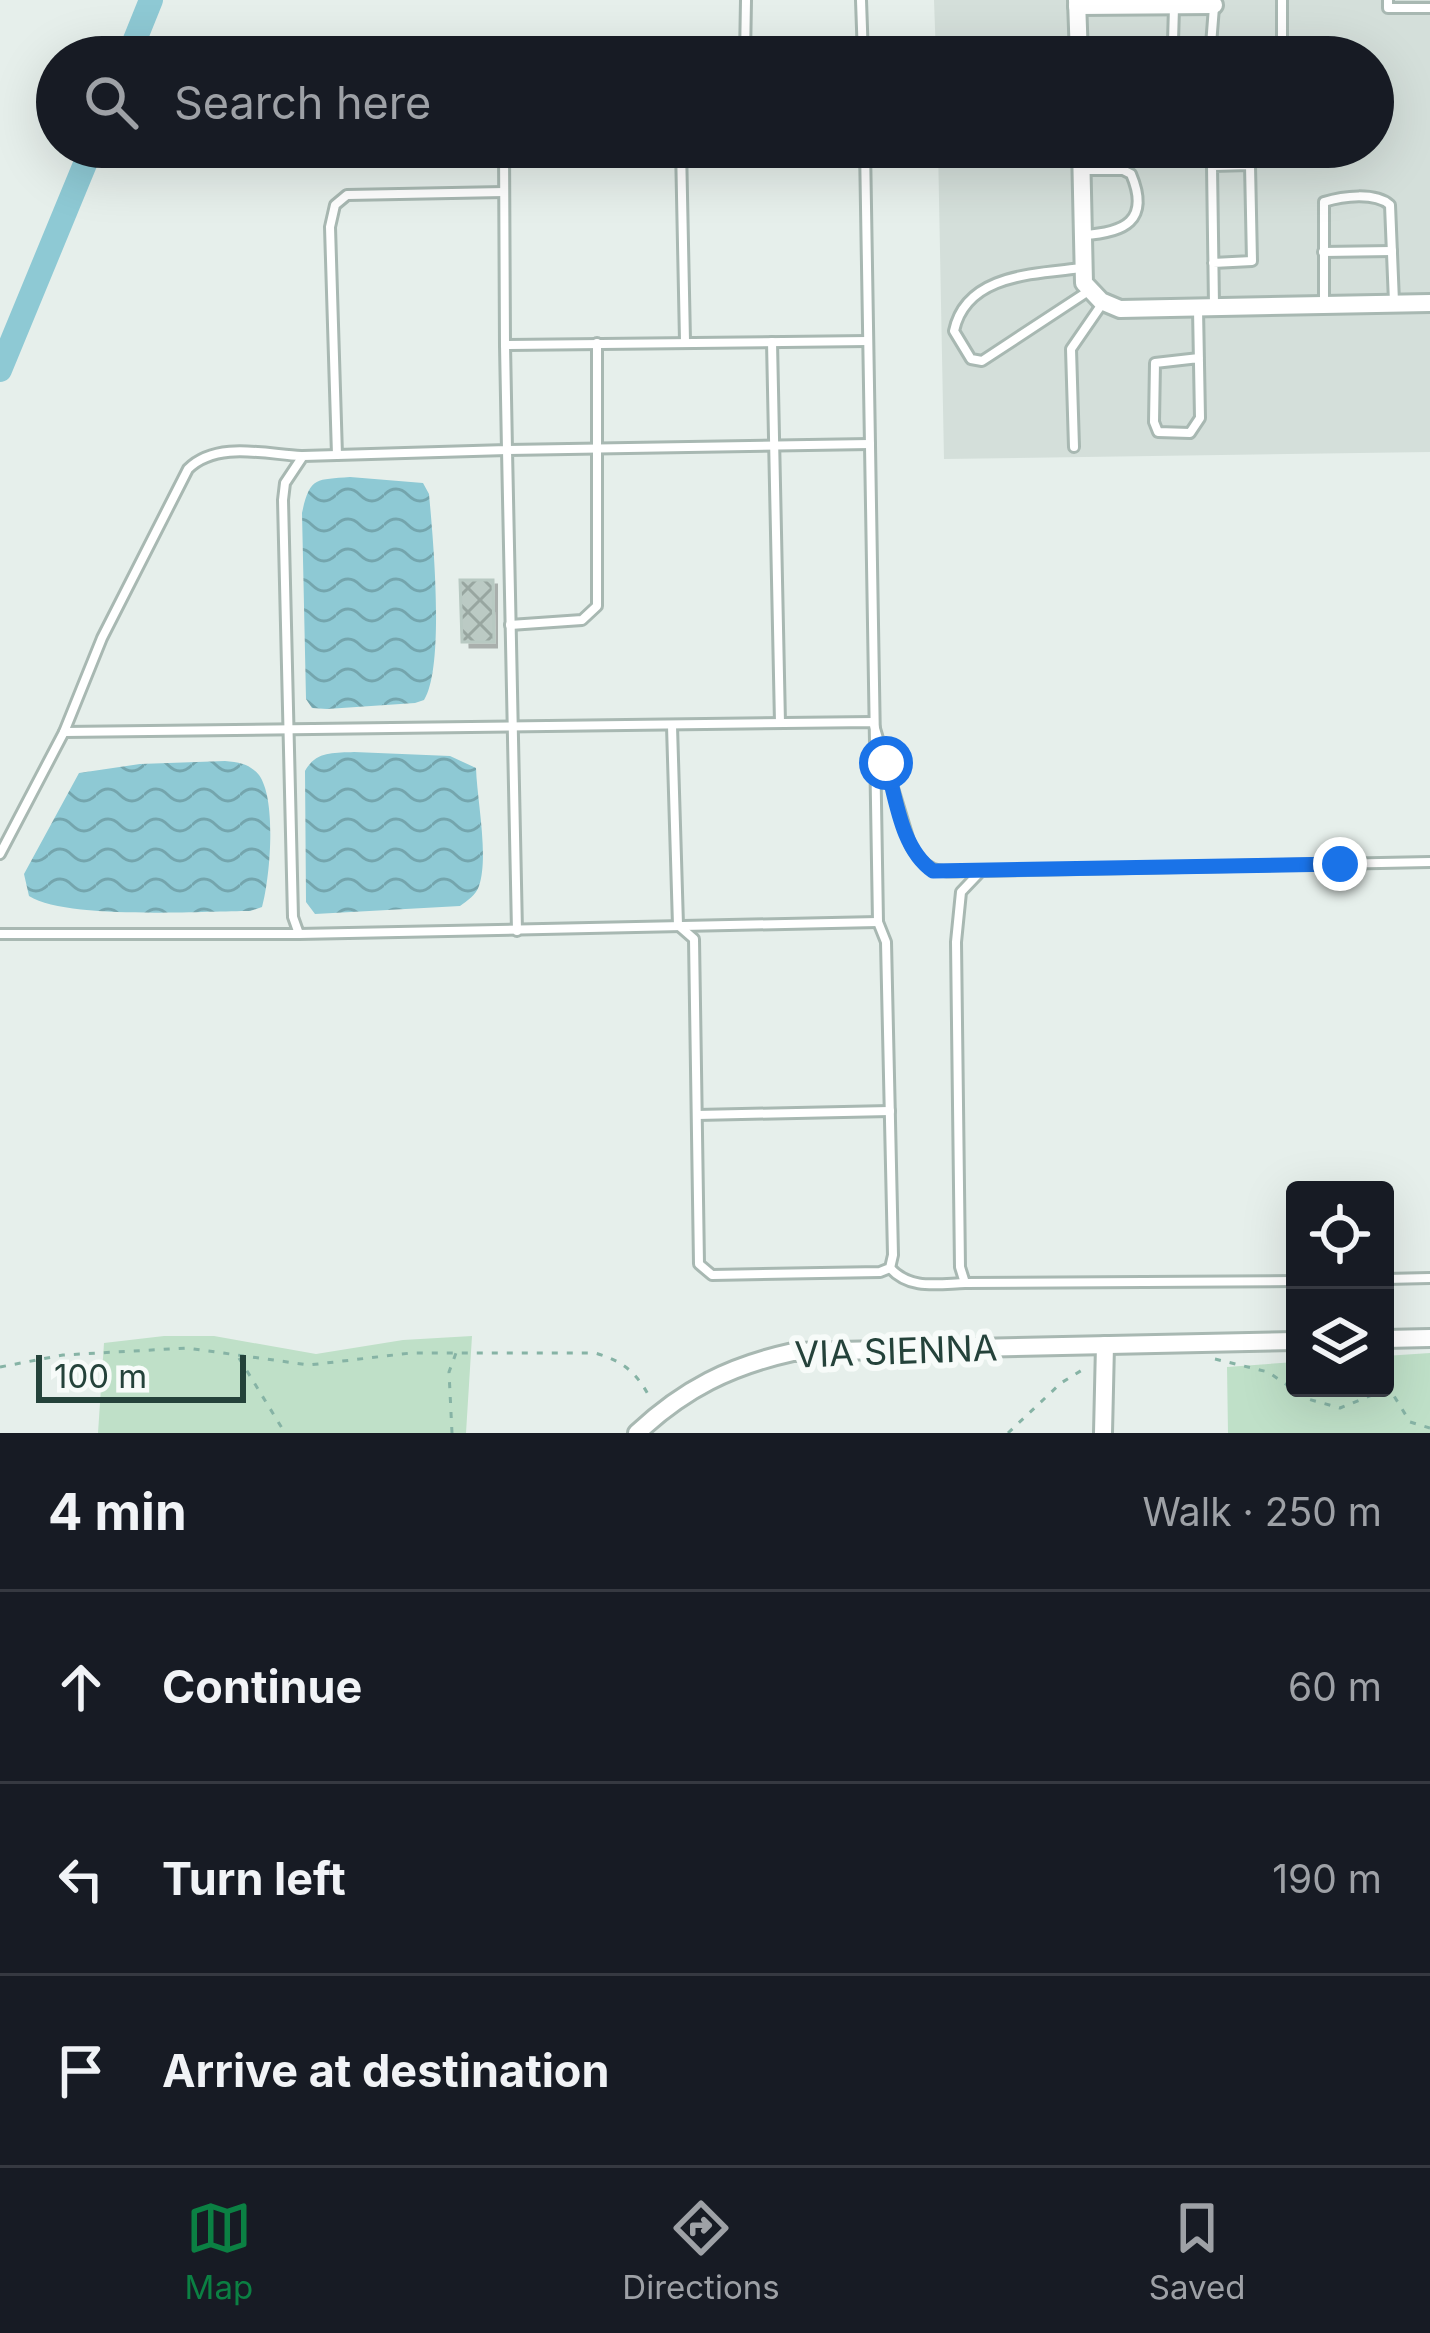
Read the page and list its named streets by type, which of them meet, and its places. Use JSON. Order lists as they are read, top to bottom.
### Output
{
  "streets": {
    "street": ["VIA SIENNA"]
  },
  "scale_bar": "100 m",
  "page": {
    "search": "Search here",
    "scale": "100 m",
    "heading": ["4 min", "Walk · 250 m"],
    "list": [
      ["Continue", "60 m"],
      ["Turn left", "190 m"],
      "Arrive at destination"
    ],
    "nav": ["Map", "Directions", "Saved"]
  }
}
